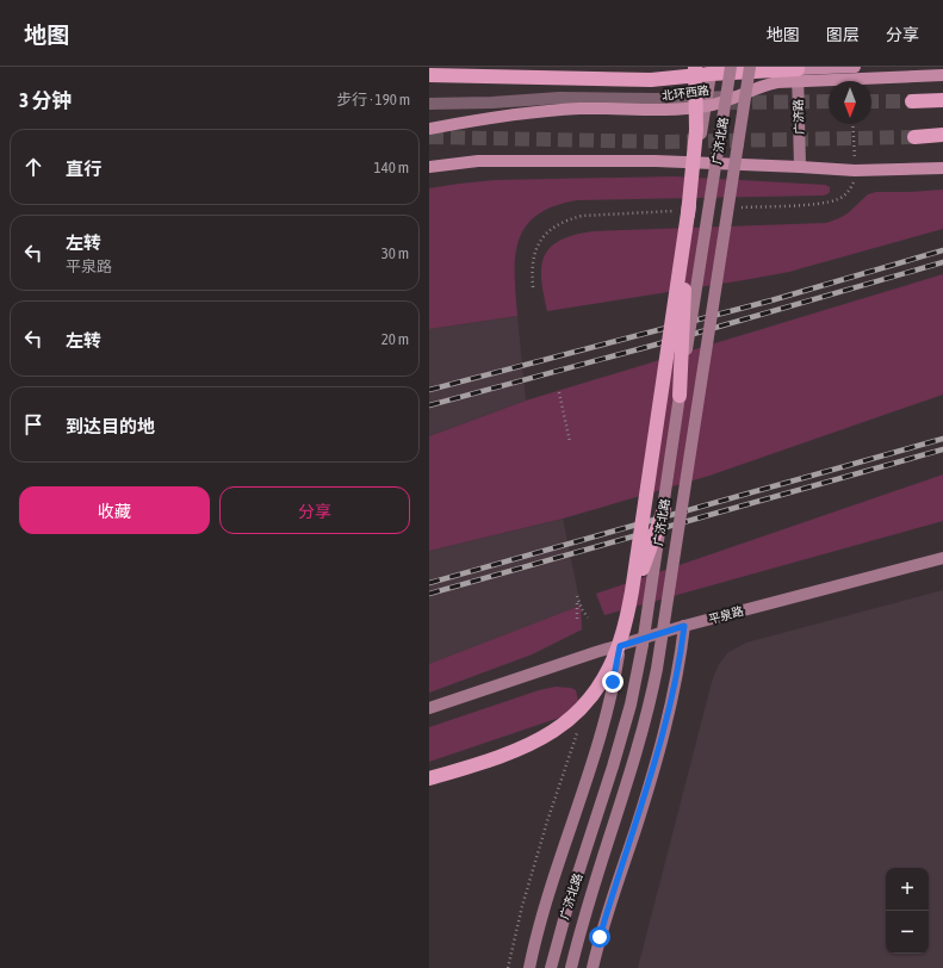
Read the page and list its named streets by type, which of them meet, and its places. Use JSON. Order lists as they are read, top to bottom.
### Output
{
  "streets": {
    "main road": [
      "北环西路",
      "广济路",
      "广济北路",
      "平泉路"
    ]
  },
  "crossings": [
    ["北环西路", "广济路"]
  ],
  "north": "bottom",
  "page": {
    "header": "地图",
    "nav": ["地图", "图层", "分享"],
    "heading": ["3 分钟", "步行 · 190 m"],
    "list": [
      ["直行", "140 m"],
      ["左转", "平泉路", "30 m"],
      ["左转", "20 m"],
      "到达目的地"
    ],
    "buttons": ["收藏", "分享"],
    "map_buttons": ["+", "−"]
  }
}
